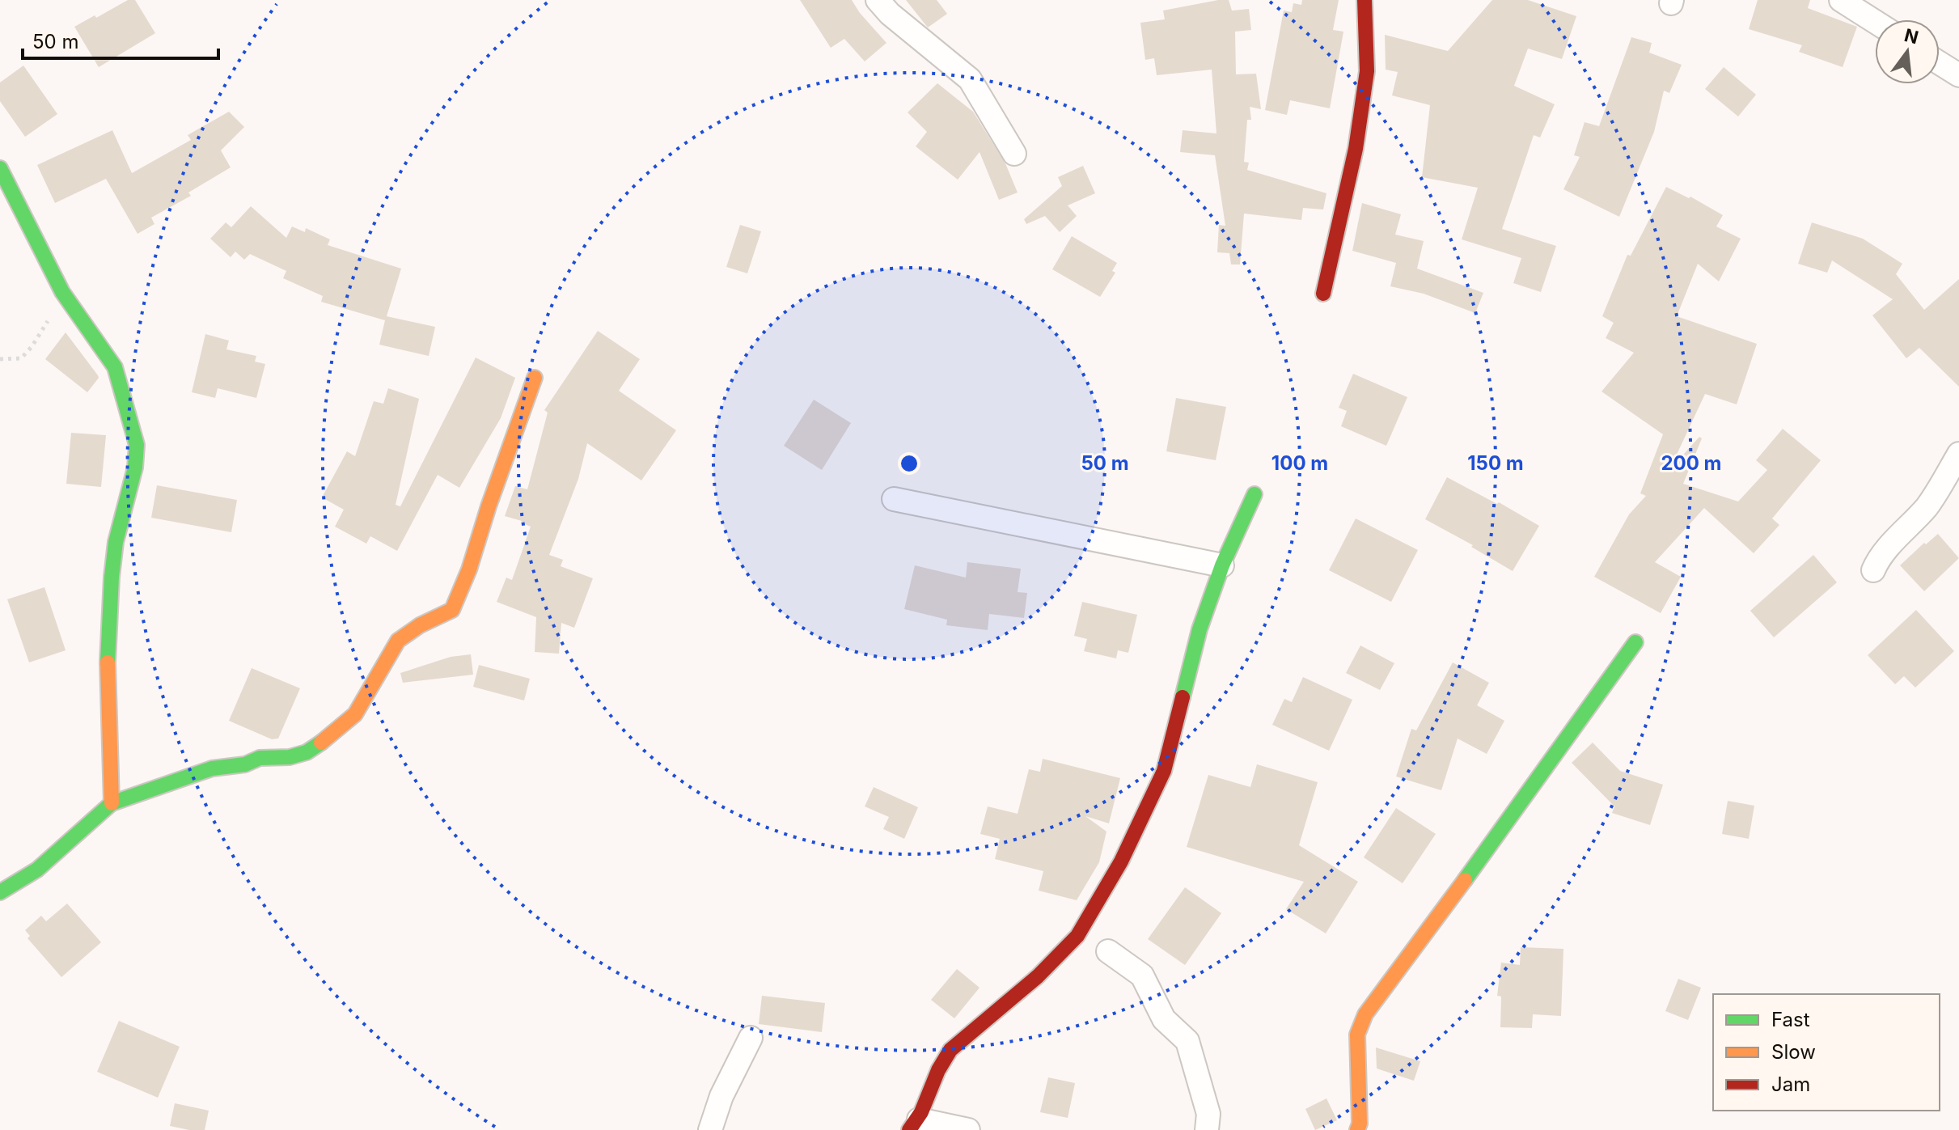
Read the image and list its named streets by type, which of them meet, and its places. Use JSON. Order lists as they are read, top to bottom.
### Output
{
  "legend": ["Fast", "Slow", "Jam"],
  "scale_bar": "50 m",
  "north": "top",
  "rings": [
    "50 m",
    "100 m",
    "150 m",
    "200 m"
  ]
}
